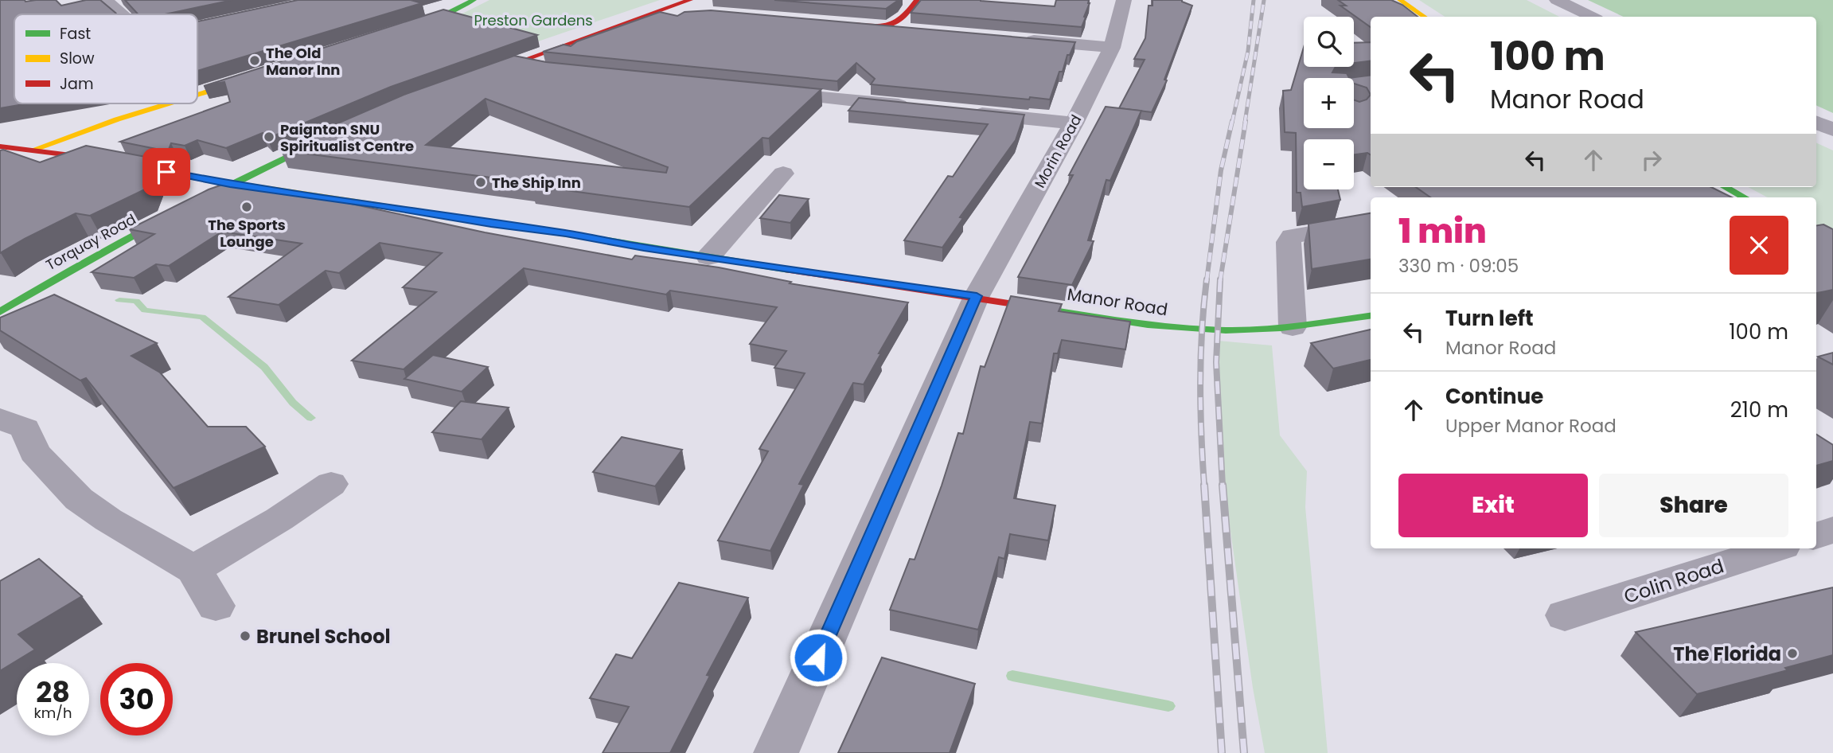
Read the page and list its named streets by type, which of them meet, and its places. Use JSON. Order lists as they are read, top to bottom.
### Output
{
  "streets": {
    "main road": ["Torquay Road", "Manor Road"],
    "street": ["Morin Road", "Colin Road"]
  },
  "crossings": [
    ["Morin Road", "Manor Road"],
    ["Torquay Road", "Manor Road"]
  ],
  "parks": ["Preston Gardens"],
  "places": [
    "The Old Manor Inn",
    "Paignton SNU Spiritualist Centre",
    "The Ship Inn",
    "The Sports Lounge",
    "Brunel School",
    "The Florida"
  ],
  "legend": ["Fast", "Slow", "Jam"],
  "page": {
    "map_buttons": ["+", "−"],
    "turn": ["100 m", "Manor Road"],
    "heading": ["1 min", "330 m · 09:05"],
    "list": [
      {
        "name": "Turn left",
        "note": "Manor Road",
        "value": "100 m"
      },
      {
        "name": "Continue",
        "note": "Upper Manor Road",
        "value": "210 m"
      }
    ],
    "buttons": ["Exit", "Share"],
    "speed": "28 km/h",
    "limit": "30"
  }
}
